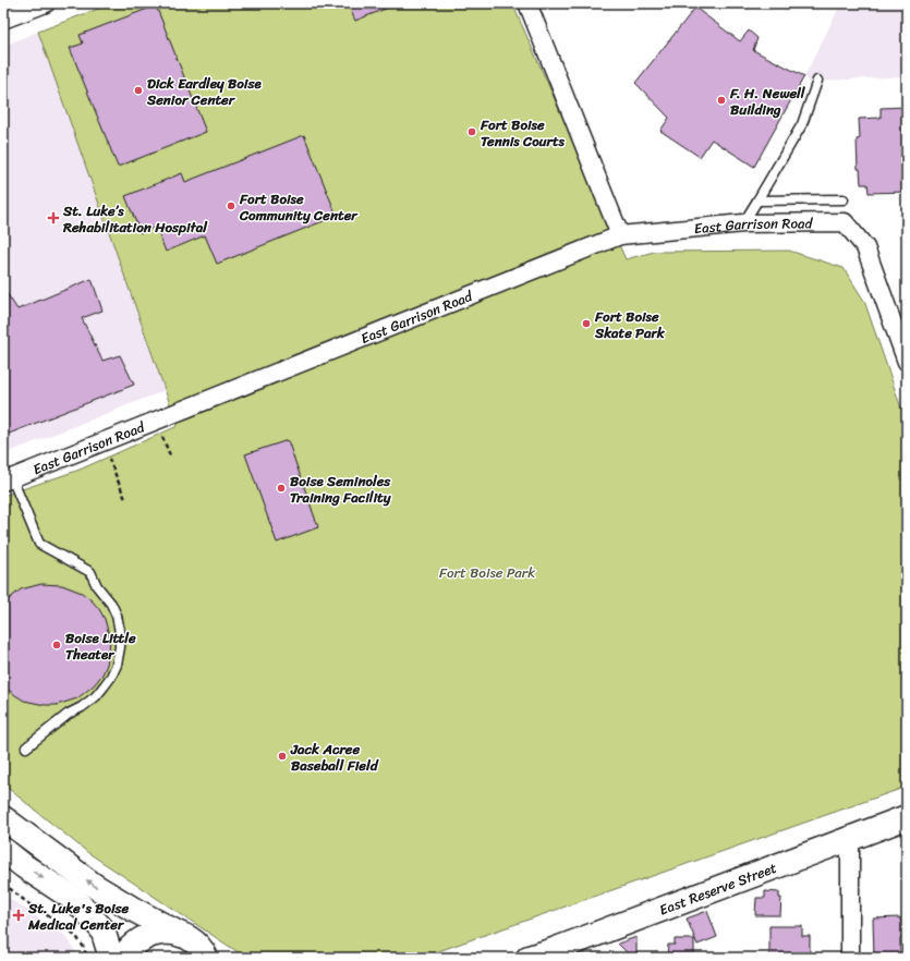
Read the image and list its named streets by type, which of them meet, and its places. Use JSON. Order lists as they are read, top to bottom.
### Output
{
  "streets": {
    "main road": ["East Reserve Street"],
    "street": ["East Garrison Road"]
  },
  "parks": ["Fort Boise Park"],
  "places": {
    "other": [
      "Dick Eardley Boise Senior Center",
      "F. H. Newell Building",
      "Fort Boise Tennis Courts",
      "Fort Boise Community Center",
      "Fort Boise Skate Park",
      "Boise Seminoles Training Facility",
      "Boise Little Theater",
      "Jack Acree Baseball Field"
    ],
    "health": ["St. Luke’s Rehabilitation Hospital", "St. Luke's Boise Medical Center"]
  }
}
